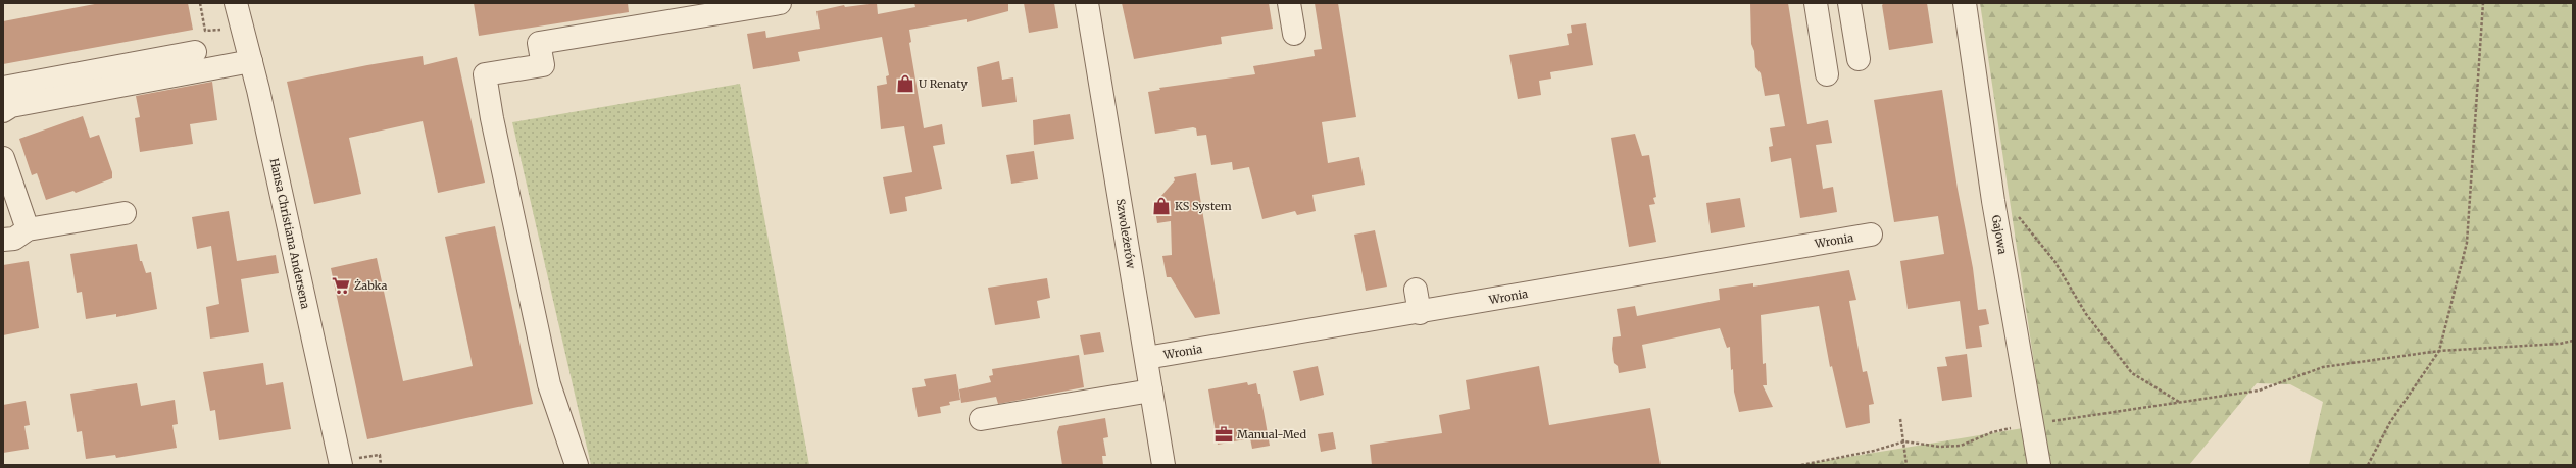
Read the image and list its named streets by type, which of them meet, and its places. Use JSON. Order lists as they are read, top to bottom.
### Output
{
  "streets": {
    "street": [
      "Hansa Christiana Andersena",
      "Szwoleżerów",
      "Gajowa",
      "Wronia"
    ]
  },
  "crossings": [
    ["Szwoleżerów", "Wronia"]
  ],
  "places": {
    "shop": ["U Renaty", "KS System"],
    "supermarket": ["Żabka"],
    "office": ["Manual-Med"]
  }
}
